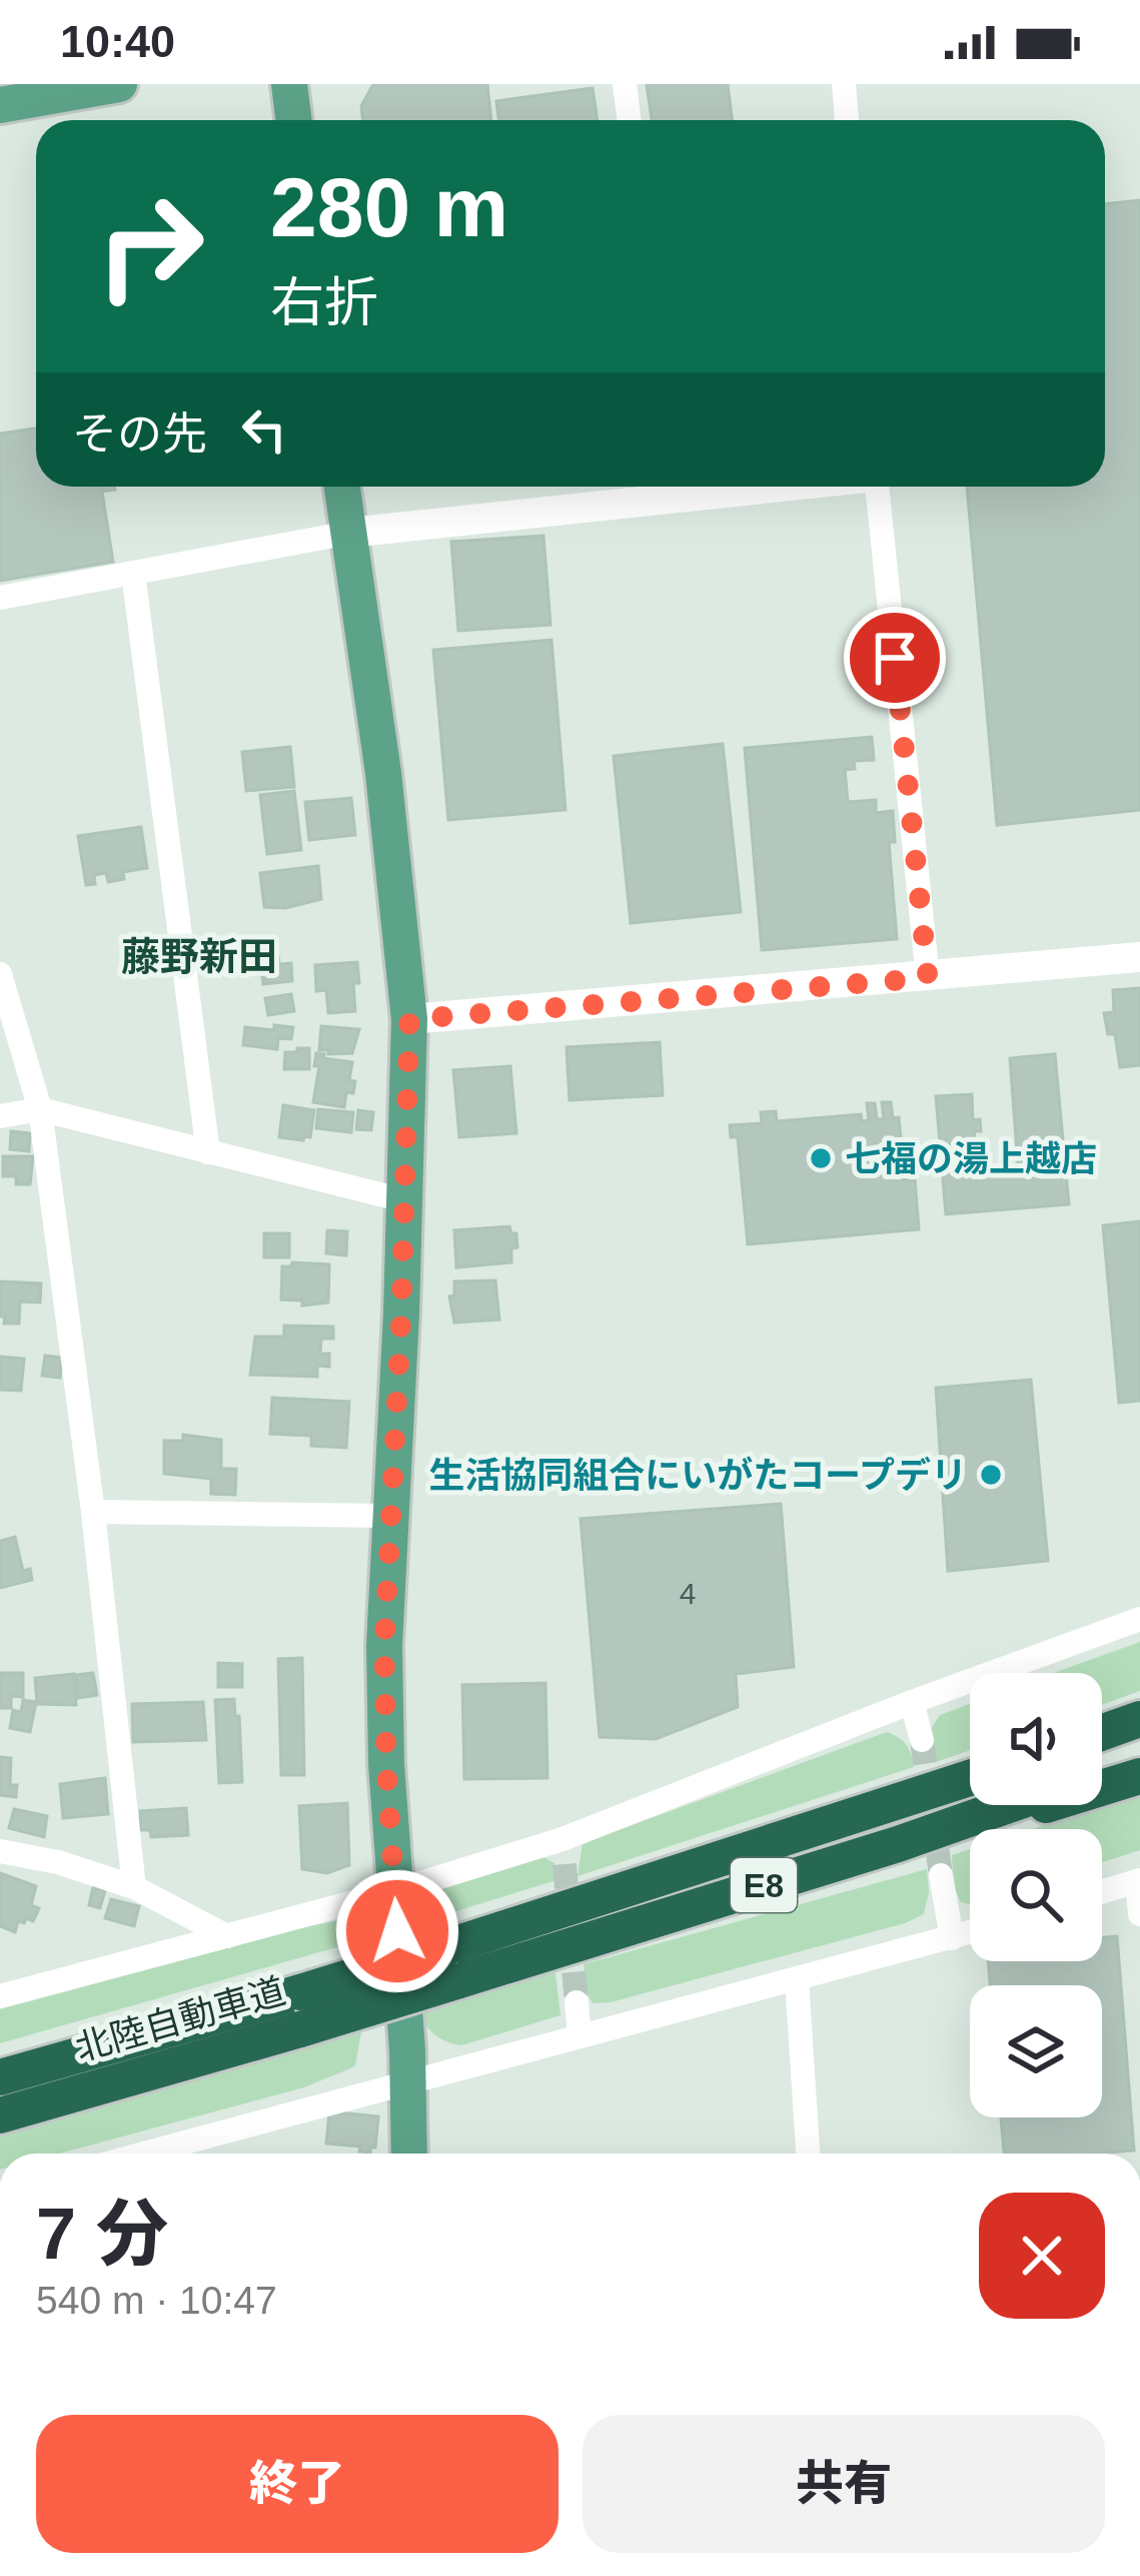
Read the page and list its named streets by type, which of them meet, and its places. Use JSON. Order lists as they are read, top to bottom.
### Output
{
  "streets": {
    "highway": ["E8", "北陸自動車道"]
  },
  "districts": ["藤野新田"],
  "places": ["七福の湯上越店", "生活協同組合にいがたコープデリ"],
  "house_numbers": ["4"],
  "page": {
    "status": "10:40",
    "turn": ["280 m", "右折"],
    "then": "その先",
    "heading": ["7 分", "540 m · 10:47"],
    "buttons": ["終了", "共有"]
  }
}
